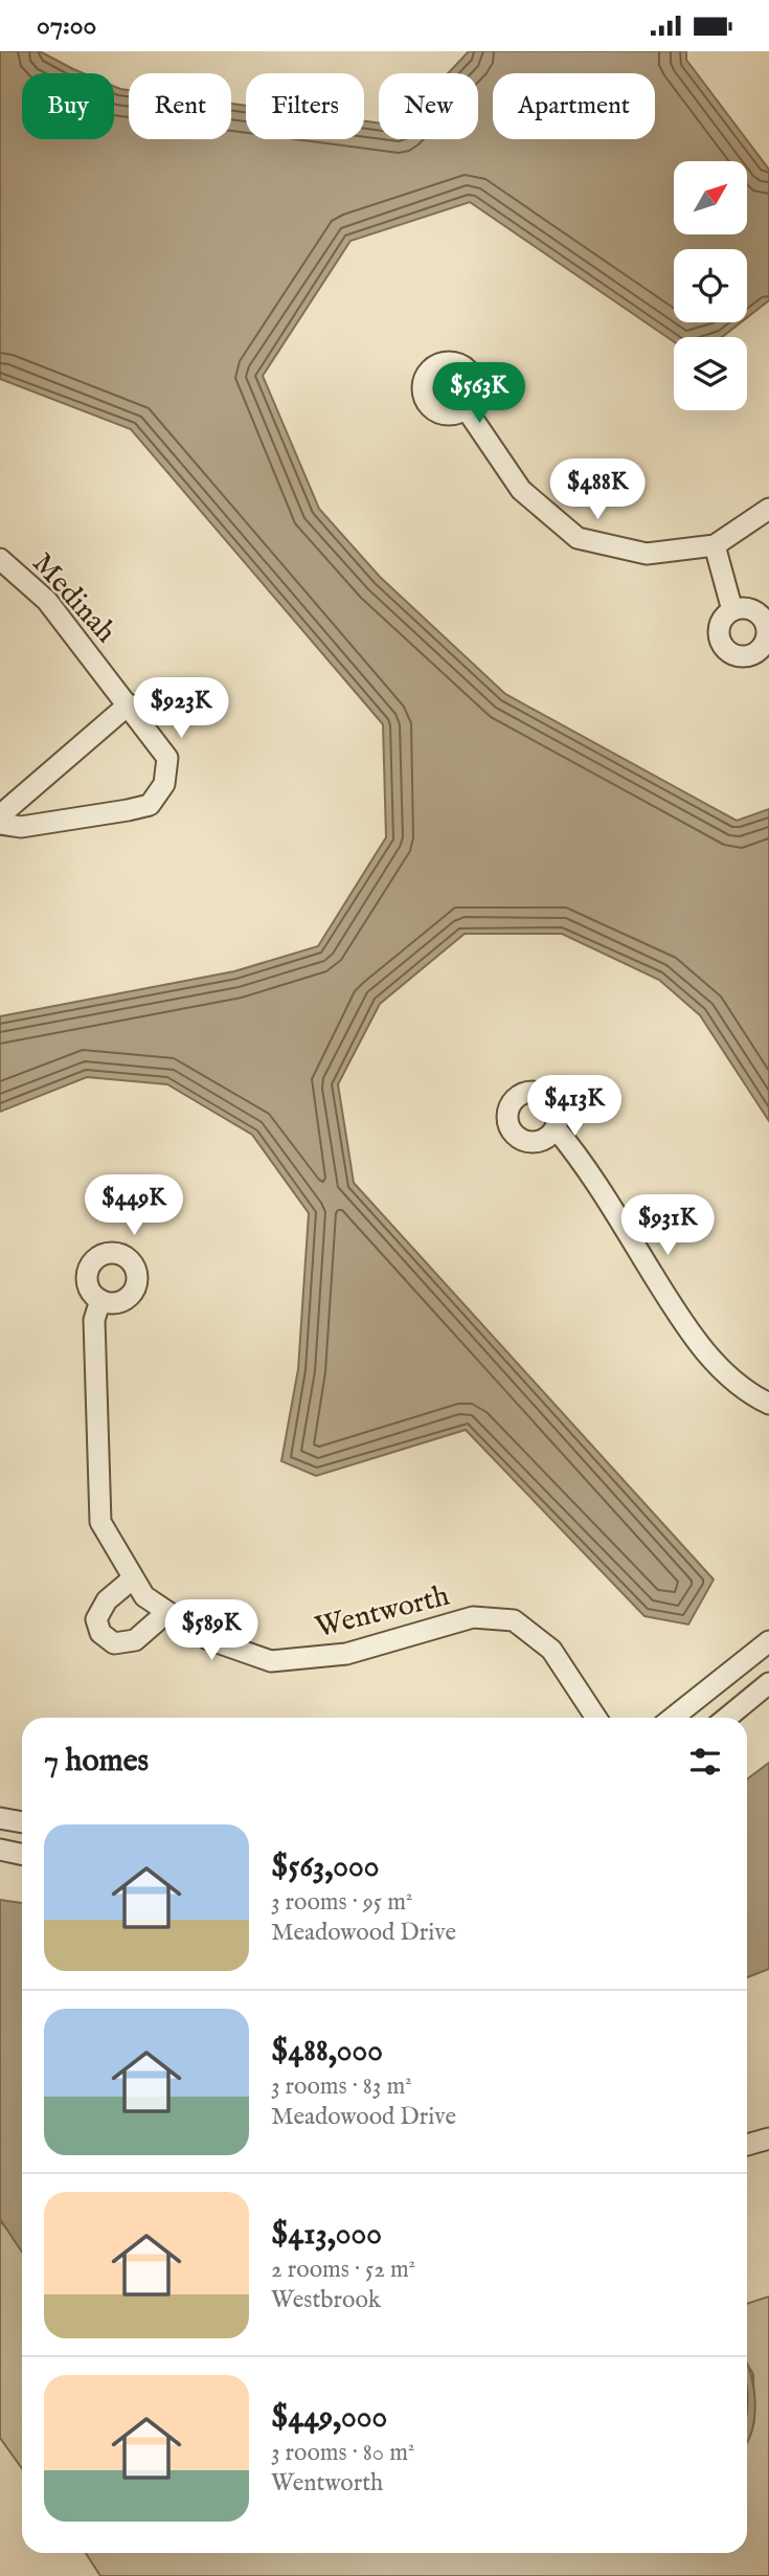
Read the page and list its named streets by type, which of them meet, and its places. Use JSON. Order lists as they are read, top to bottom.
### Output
{
  "streets": {
    "street": ["Medinah", "Wentworth"]
  },
  "north": "top right",
  "page": {
    "status": "07:00",
    "chip": [
      "Buy",
      "Rent",
      "Filters",
      "New",
      "Apartment"
    ],
    "price": [
      "$563K",
      "$488K",
      "$923K",
      "$413K",
      "$449K",
      "$931K",
      "$589K"
    ],
    "heading": "7 homes",
    "list": [
      {
        "name": "$563,000",
        "note": "3 rooms · 95 m² · Meadowood Drive"
      },
      {
        "name": "$488,000",
        "note": "3 rooms · 83 m² · Meadowood Drive"
      },
      {
        "name": "$413,000",
        "note": "2 rooms · 52 m² · Westbrook"
      },
      {
        "name": "$449,000",
        "note": "3 rooms · 80 m² · Wentworth"
      }
    ]
  }
}
